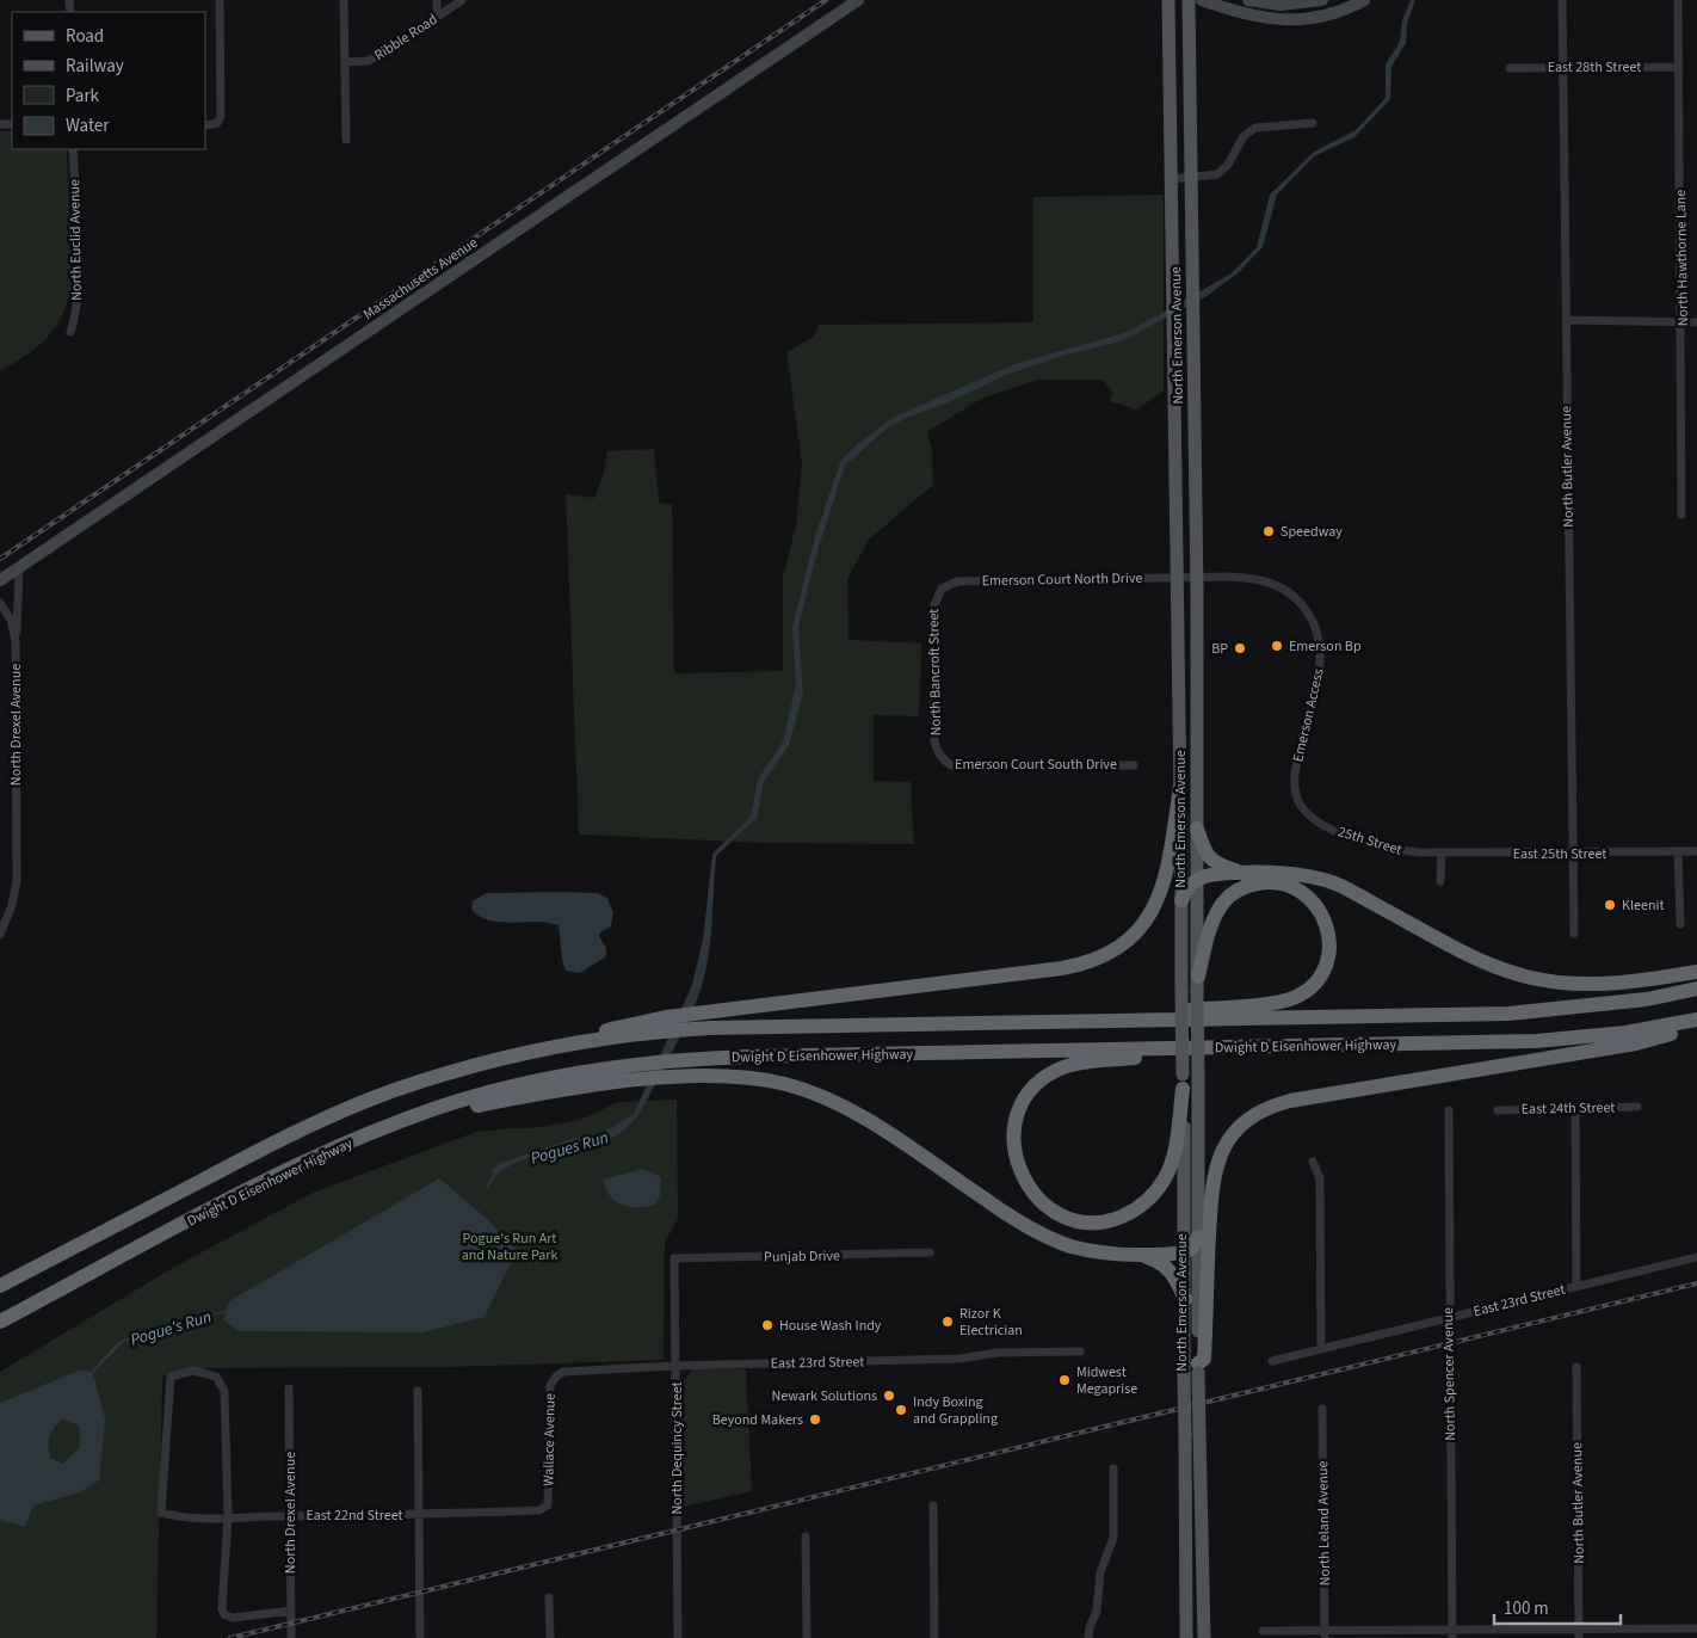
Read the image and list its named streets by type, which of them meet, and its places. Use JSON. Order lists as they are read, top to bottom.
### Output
{
  "streets": {
    "highway": ["Dwight D Eisenhower Highway"],
    "main road": ["Massachusetts Avenue", "North Emerson Avenue"],
    "street": [
      "Ribble Road",
      "East 28th Street",
      "North Euclid Avenue",
      "North Hawthorne Lane",
      "North Butler Avenue",
      "Emerson Court North Drive",
      "North Bancroft Street",
      "Emerson Access",
      "North Drexel Avenue",
      "Emerson Court South Drive",
      "25th Street",
      "East 25th Street",
      "East 24th Street",
      "Punjab Drive",
      "East 23rd Street",
      "North Spencer Avenue",
      "Wallace Avenue",
      "North Dequincy Street",
      "East 22nd Street",
      "North Leland Avenue"
    ]
  },
  "crossings": [
    ["East 28th Street", "North Hawthorne Lane"],
    ["East 28th Street", "North Butler Avenue"],
    ["North Emerson Avenue", "Emerson Court North Drive"],
    ["North Emerson Avenue", "Emerson Access"],
    ["North Butler Avenue", "East 25th Street"],
    ["Emerson Court North Drive", "North Bancroft Street"],
    ["Emerson Court North Drive", "Emerson Access"],
    ["North Bancroft Street", "Emerson Court South Drive"],
    ["Emerson Access", "25th Street"],
    ["North Drexel Avenue", "East 22nd Street"],
    ["25th Street", "East 25th Street"],
    ["Punjab Drive", "North Dequincy Street"],
    ["East 23rd Street", "North Spencer Avenue"],
    ["East 23rd Street", "Wallace Avenue"],
    ["East 23rd Street", "North Dequincy Street"],
    ["Wallace Avenue", "East 22nd Street"]
  ],
  "water": ["Pogues Run", "Pogue's Run"],
  "parks": ["Pogue's Run Art and Nature Park"],
  "places": [
    "Speedway",
    "Emerson Bp",
    "BP",
    "Kleenit",
    "Rizor K Electrician",
    "House Wash Indy",
    "Midwest Megaprise",
    "Newark Solutions",
    "Indy Boxing and Grappling",
    "Beyond Makers"
  ],
  "legend": [
    "Road",
    "Railway",
    "Park",
    "Water"
  ],
  "scale_bar": "100 m"
}
